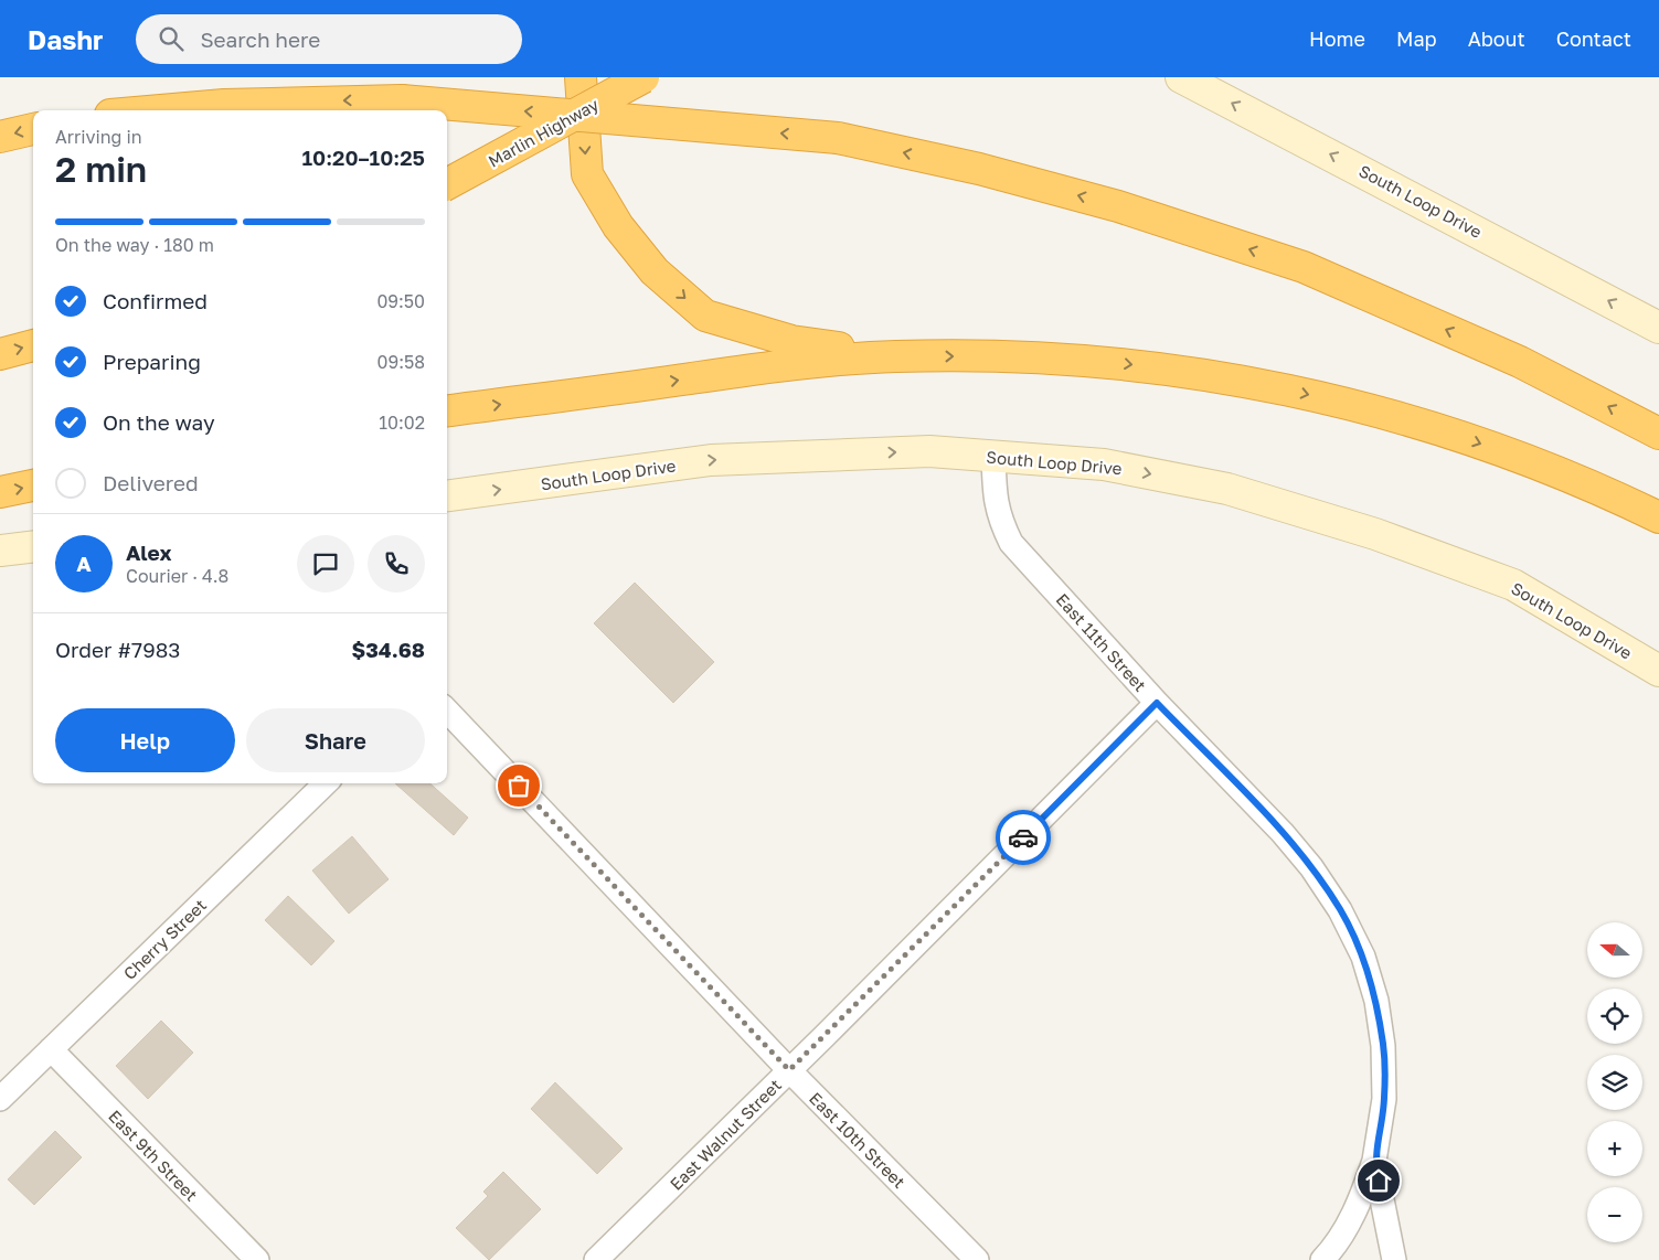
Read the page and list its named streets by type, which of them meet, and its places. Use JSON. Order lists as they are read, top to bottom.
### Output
{
  "streets": {
    "highway": ["Marlin Highway"],
    "street": [
      "South Loop Drive",
      "East 11th Street",
      "Cherry Street",
      "East Walnut Street",
      "East 10th Street",
      "East 9th Street"
    ]
  },
  "crossings": [
    ["South Loop Drive", "East 11th Street"],
    ["East 11th Street", "East Walnut Street"],
    ["Cherry Street", "East 9th Street"],
    ["East Walnut Street", "East 10th Street"]
  ],
  "north": "left",
  "page": {
    "header": "Dashr",
    "search": "Search here",
    "nav": [
      "Home",
      "Map",
      "About",
      "Contact"
    ],
    "heading": ["2 min", "Arriving in", "10:20–10:25"],
    "panel": [
      "Alex",
      "Courier · 4.8",
      "Order #7983",
      "$34.68"
    ],
    "bar": "On the way · 180 m",
    "list": [
      ["Confirmed", "09:50"],
      ["Preparing", "09:58"],
      ["On the way", "10:02"],
      "Delivered"
    ],
    "round": "A",
    "buttons": ["Help", "Share"],
    "map_buttons": ["+", "−"]
  }
}
